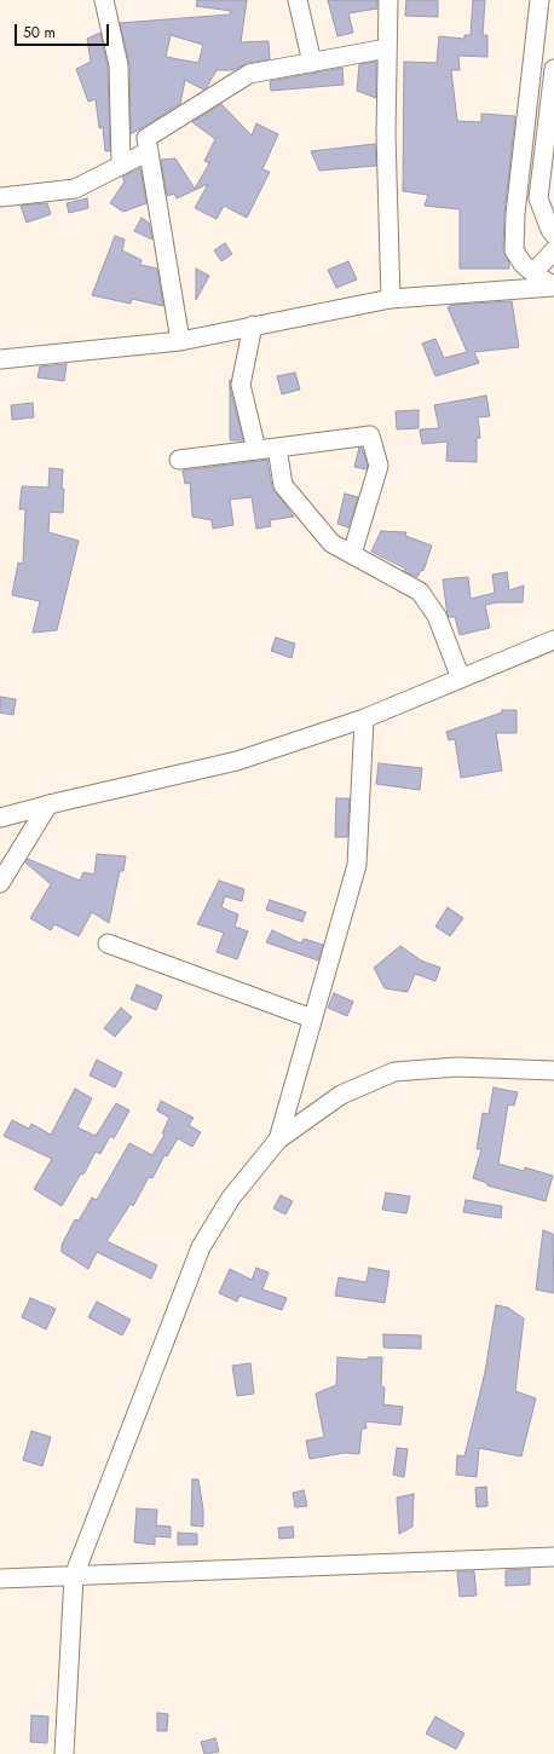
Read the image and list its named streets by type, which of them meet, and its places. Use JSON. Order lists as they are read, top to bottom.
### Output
{
  "scale_bar": "50 m"
}
